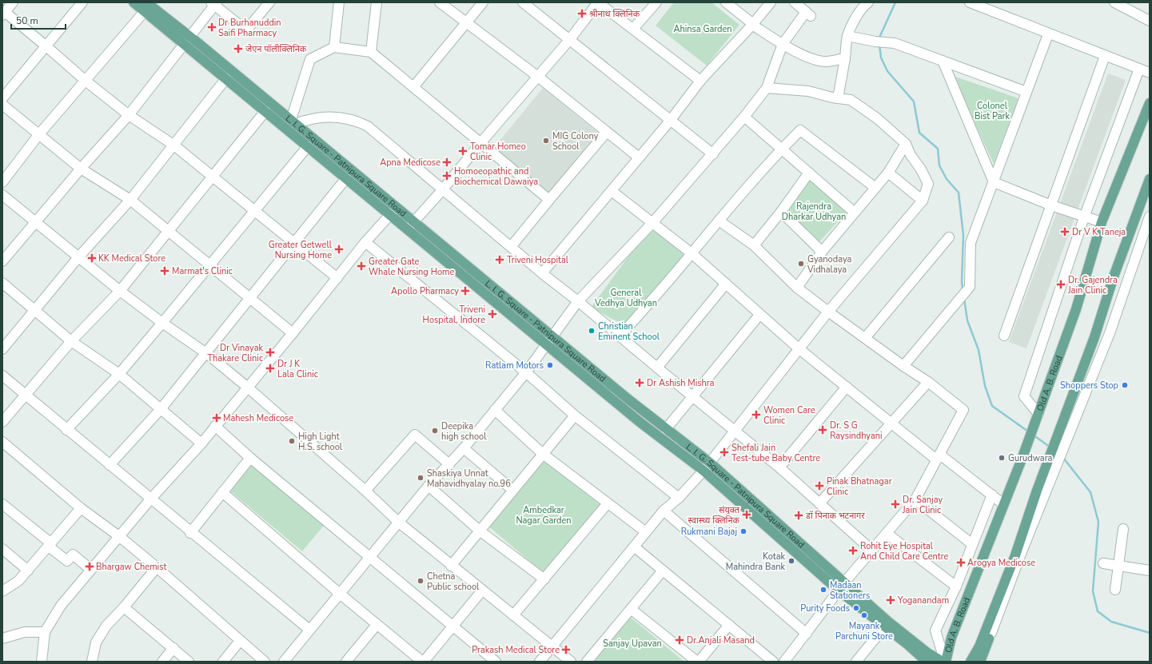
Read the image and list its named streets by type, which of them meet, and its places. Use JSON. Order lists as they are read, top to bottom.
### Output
{
  "streets": {
    "main road": ["L. I. G. Square - Patnipura Square Road", "Old A. B. Road"]
  },
  "parks": [
    "Ahinsa Garden",
    "Colonel Bist Park",
    "Rajendra Dharkar Udhyan",
    "General Vedhya Udhyan",
    "Ambedkar Nagar Garden",
    "Sanjay Upavan"
  ],
  "places": {
    "health": [
      "श्रीनाथ क्लिनिक",
      "Dr Burhanuddin Saifi Pharmacy",
      "जेएन पॉलीक्लिनिक",
      "Tomar Homeo Clinic",
      "Apna Medicose",
      "Homoeopathic and Biochemical Dawaiya",
      "Dr V K Taneja",
      "Greater Getwell Nursing Home",
      "KK Medical Store",
      "Triveni Hospital",
      "Greater Gate Whale Nursing Home",
      "Marmat's Clinic",
      "Dr. Gajendra Jain Clinic",
      "Apollo Pharmacy",
      "Triveni Hospital, Indore",
      "Dr Vinayak Thakare Clinic",
      "Dr J K Lala Clinic",
      "Dr Ashish Mishra",
      "Women Care Clinic",
      "Mahesh Medicose",
      "Dr. S G Raysindhyani",
      "Shefali Jain Test-tube Baby Centre",
      "Pinak Bhatnagar Clinic",
      "Dr. Sanjay Jain Clinic",
      "संयुक्त स्वास्थ्य क्लिनिक",
      "डॉ पिनाक भटनागर",
      "Rohit Eye Hospital And Child Care Centre",
      "Arogya Medicose",
      "Bhargaw Chemist",
      "Yoganandam",
      "Dr.Anjali Masand",
      "Prakash Medical Store"
    ],
    "other": [
      "MIG Colony School",
      "Gyanodaya Vidhalaya",
      "Christian Eminent School",
      "Ratlam Motors",
      "Shoppers Stop",
      "Deepika high school",
      "High Light H.S. school",
      "Gurudwara",
      "Shaskiya Unnat Mahavidhyalay no.96",
      "Rukmani Bajaj",
      "Kotak Mahindra Bank",
      "Chetna Public school",
      "Madaan Stationers",
      "Purity Foods",
      "Mayank Parchuni Store"
    ]
  },
  "scale_bar": "50 m"
}
